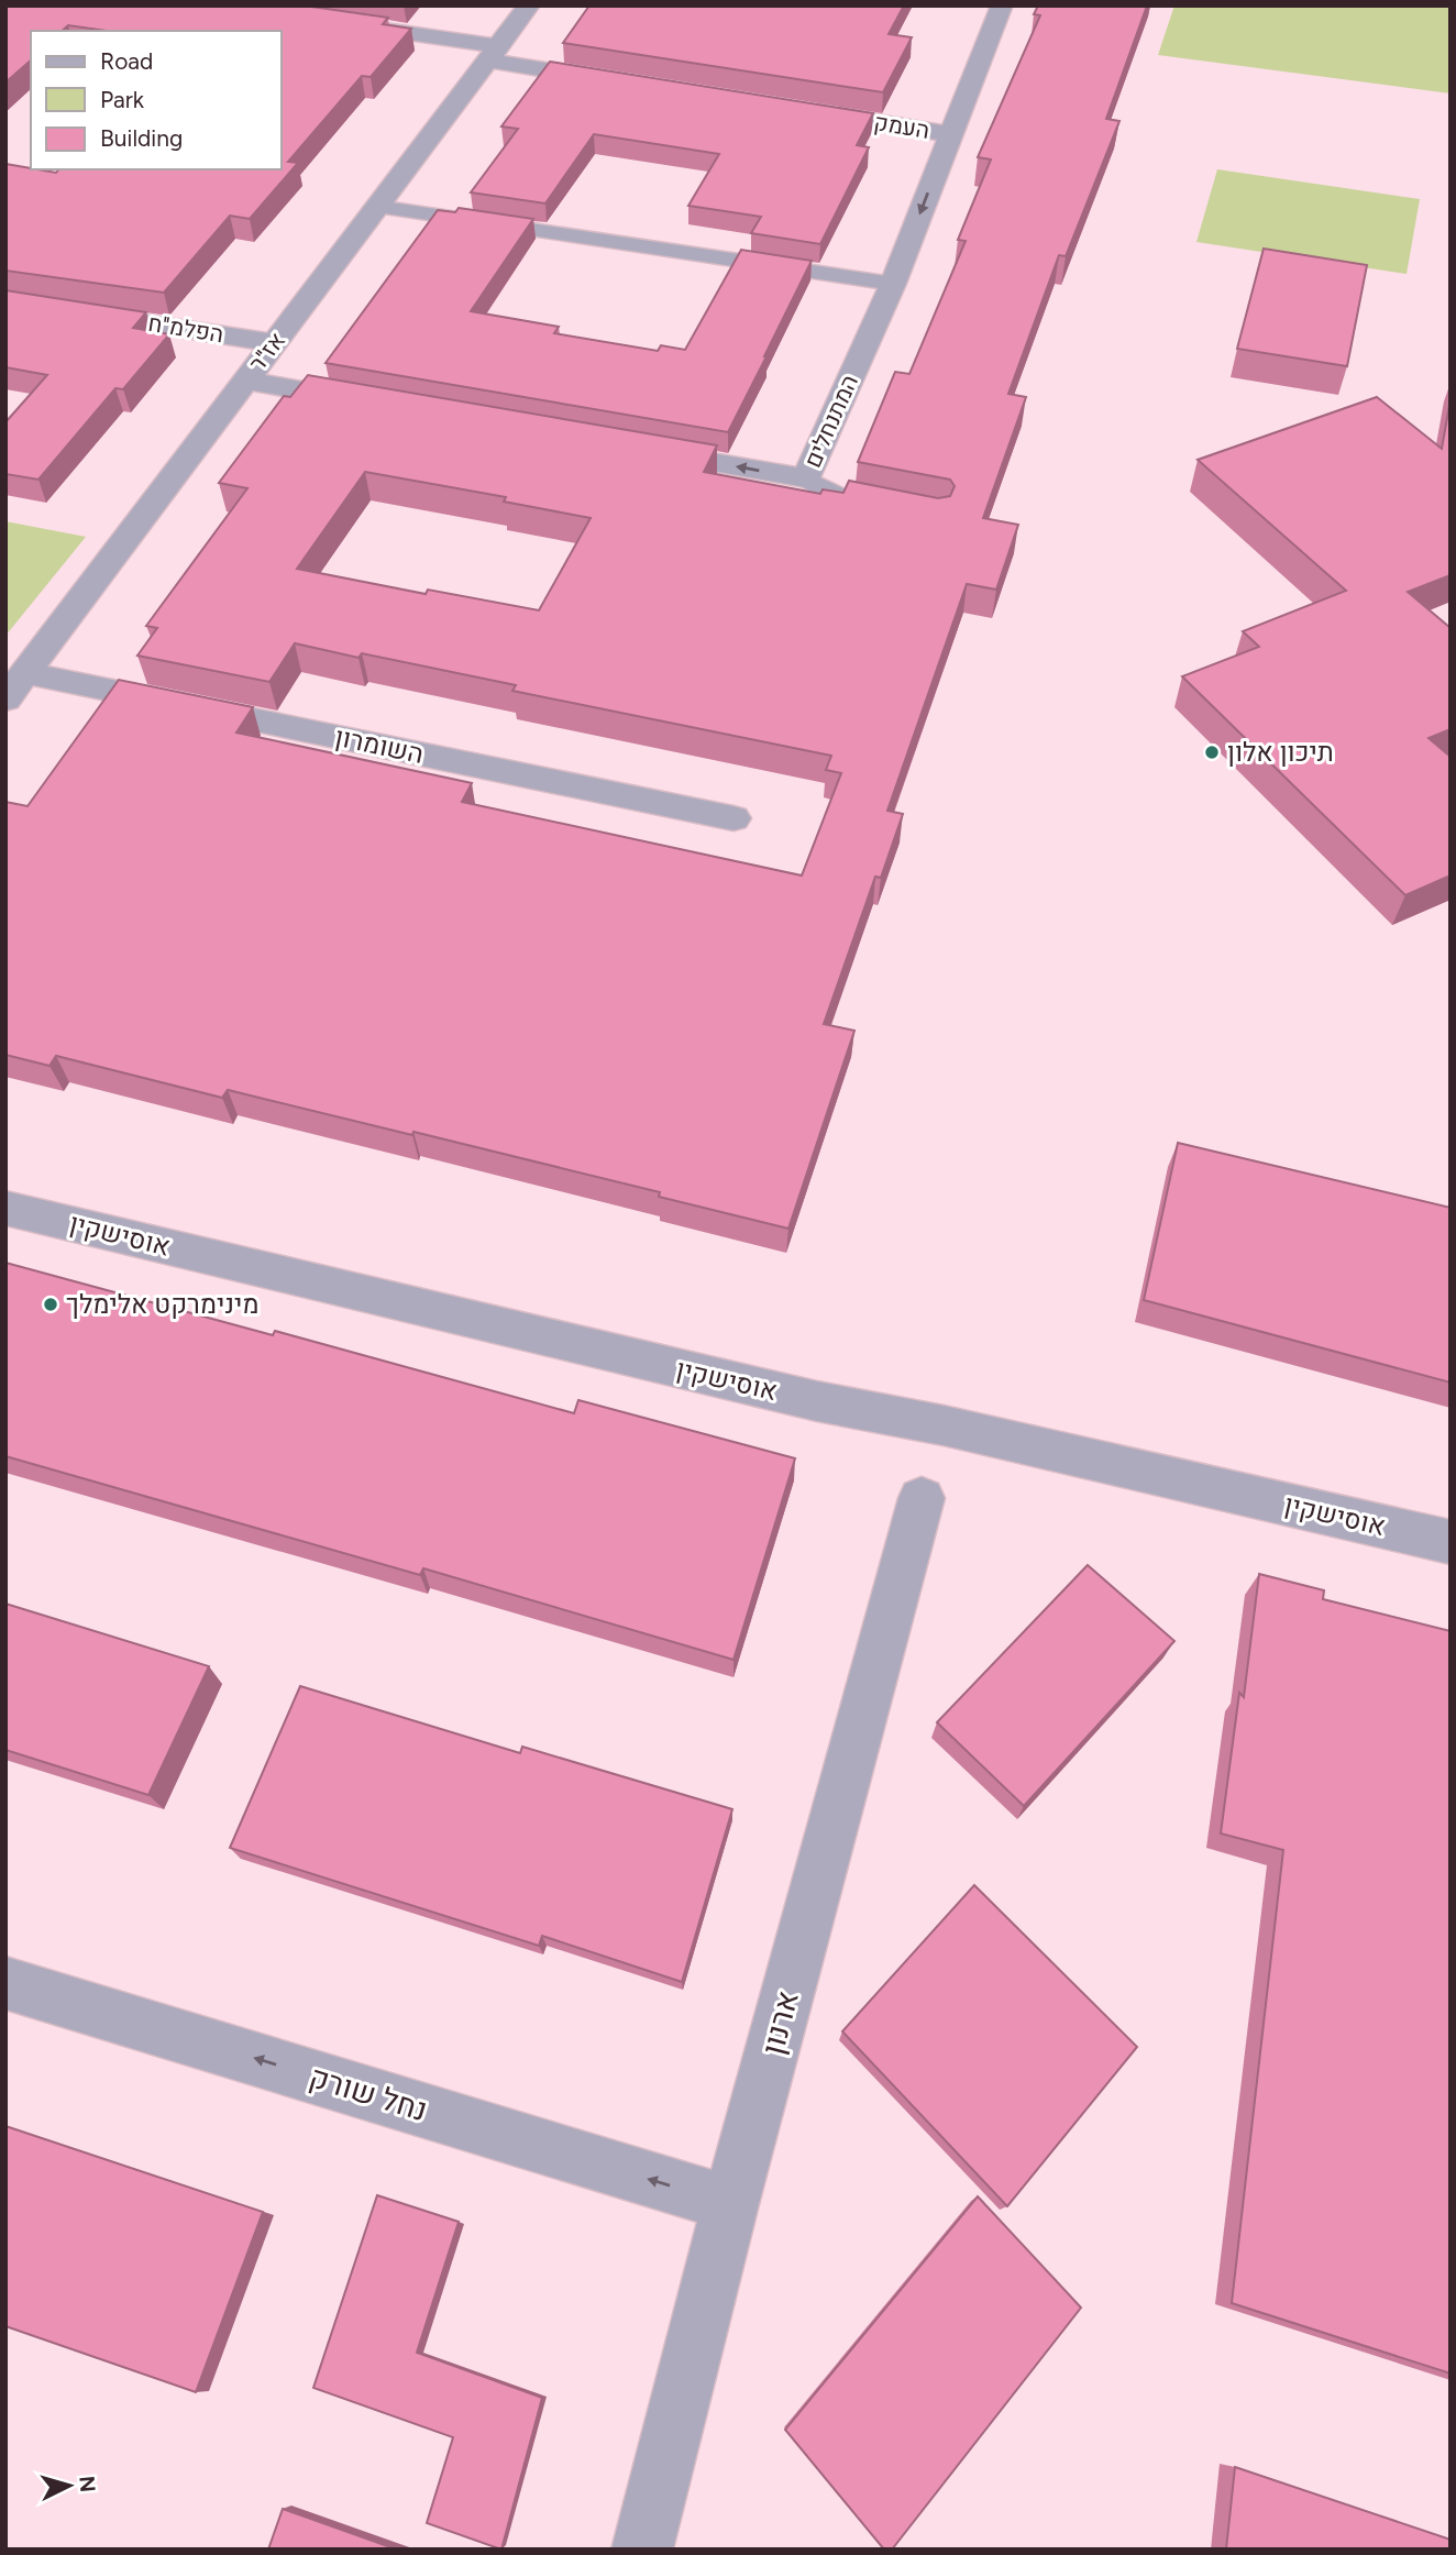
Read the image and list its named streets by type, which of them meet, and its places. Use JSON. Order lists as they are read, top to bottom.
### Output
{
  "streets": {
    "street": [
      "העמק",
      "הפלמ\"ח",
      "אז\"ר",
      "המתנחלים",
      "השומרון",
      "אוסישקין",
      "ארנון",
      "נחל שורק"
    ]
  },
  "crossings": [
    ["העמק", "המתנחלים"],
    ["הפלמ\"ח", "אז\"ר"],
    ["אז\"ר", "השומרון"],
    ["ארנון", "נחל שורק"]
  ],
  "one_way": ["נחל שורק"],
  "places": ["תיכון אלון", "מינימרקט אלימלך"],
  "legend": ["Road", "Park", "Building"],
  "north": "right"
}
